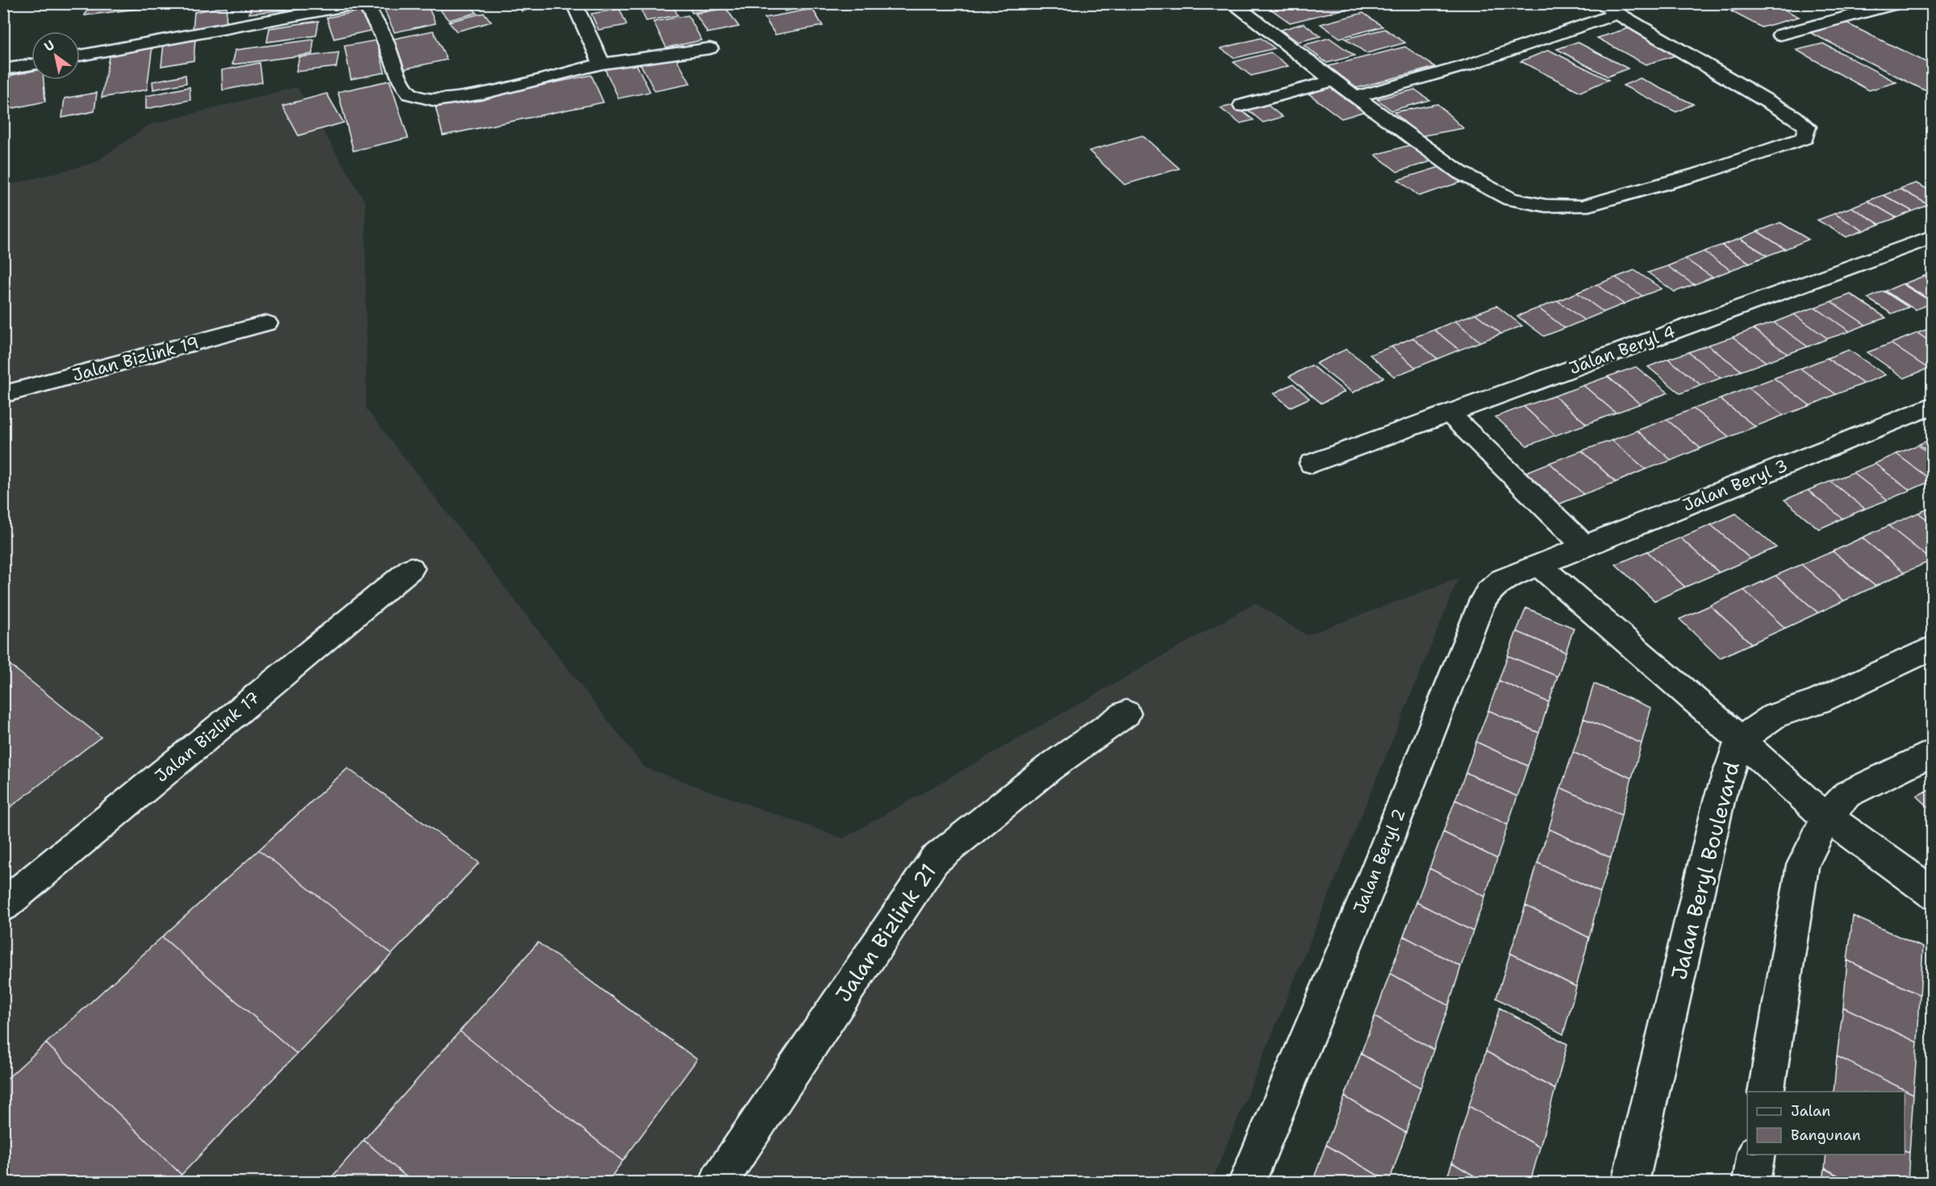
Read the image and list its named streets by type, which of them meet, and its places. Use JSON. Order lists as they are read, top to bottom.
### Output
{
  "streets": {
    "street": [
      "Jalan Beryl 4",
      "Jalan Bizlink 19",
      "Jalan Beryl 3",
      "Jalan Bizlink 17",
      "Jalan Beryl 2",
      "Jalan Beryl Boulevard",
      "Jalan Bizlink 21"
    ]
  },
  "crossings": [
    ["Jalan Beryl 3", "Jalan Beryl 2"]
  ],
  "legend": ["Jalan", "Bangunan"],
  "north": "top left"
}
